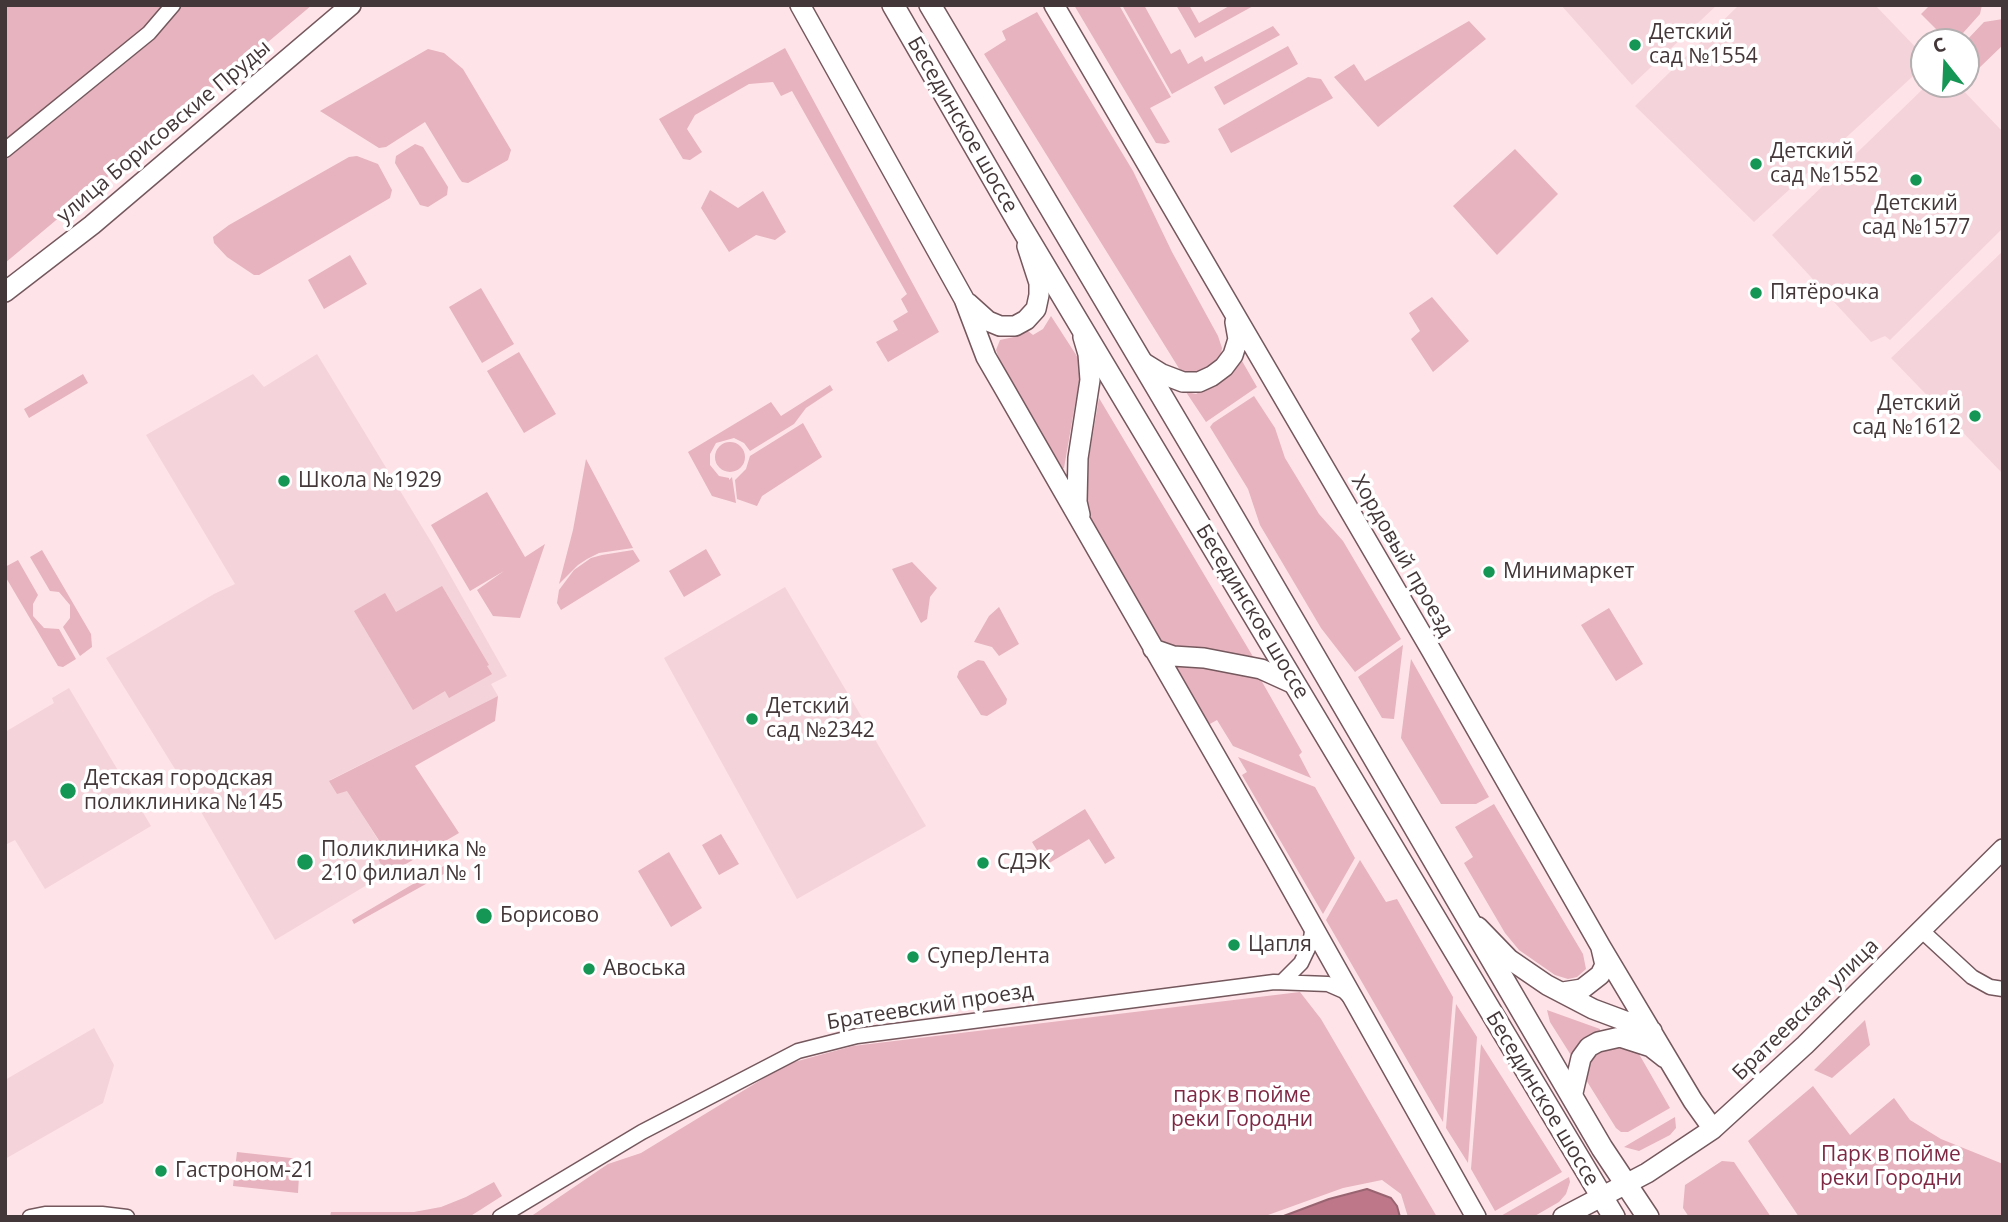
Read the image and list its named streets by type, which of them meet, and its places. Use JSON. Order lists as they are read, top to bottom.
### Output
{
  "streets": {
    "main road": [
      "Бесединское шоссе",
      "улица Борисовские Пруды",
      "Хордовый проезд",
      "Братеевская улица"
    ],
    "street": ["Братеевский проезд"]
  },
  "crossings": [
    ["Бесединское шоссе", "Братеевская улица"],
    ["Хордовый проезд", "Братеевская улица"]
  ],
  "parks": ["парк в пойме реки Городни", "Парк в пойме реки Городни"],
  "places": [
    "Детский сад №1554",
    "Детский сад №1552",
    "Детский сад №1577",
    "Пятёрочка",
    "Детский сад №1612",
    "Школа №1929",
    "Минимаркет",
    "Детский сад №2342",
    "Детская городская поликлиника №145",
    "Поликлиника № 210 филиал № 1",
    "СДЭК",
    "Борисово",
    "Цапля",
    "СуперЛента",
    "Авоська",
    "Гастроном-21"
  ],
  "north": "top"
}
